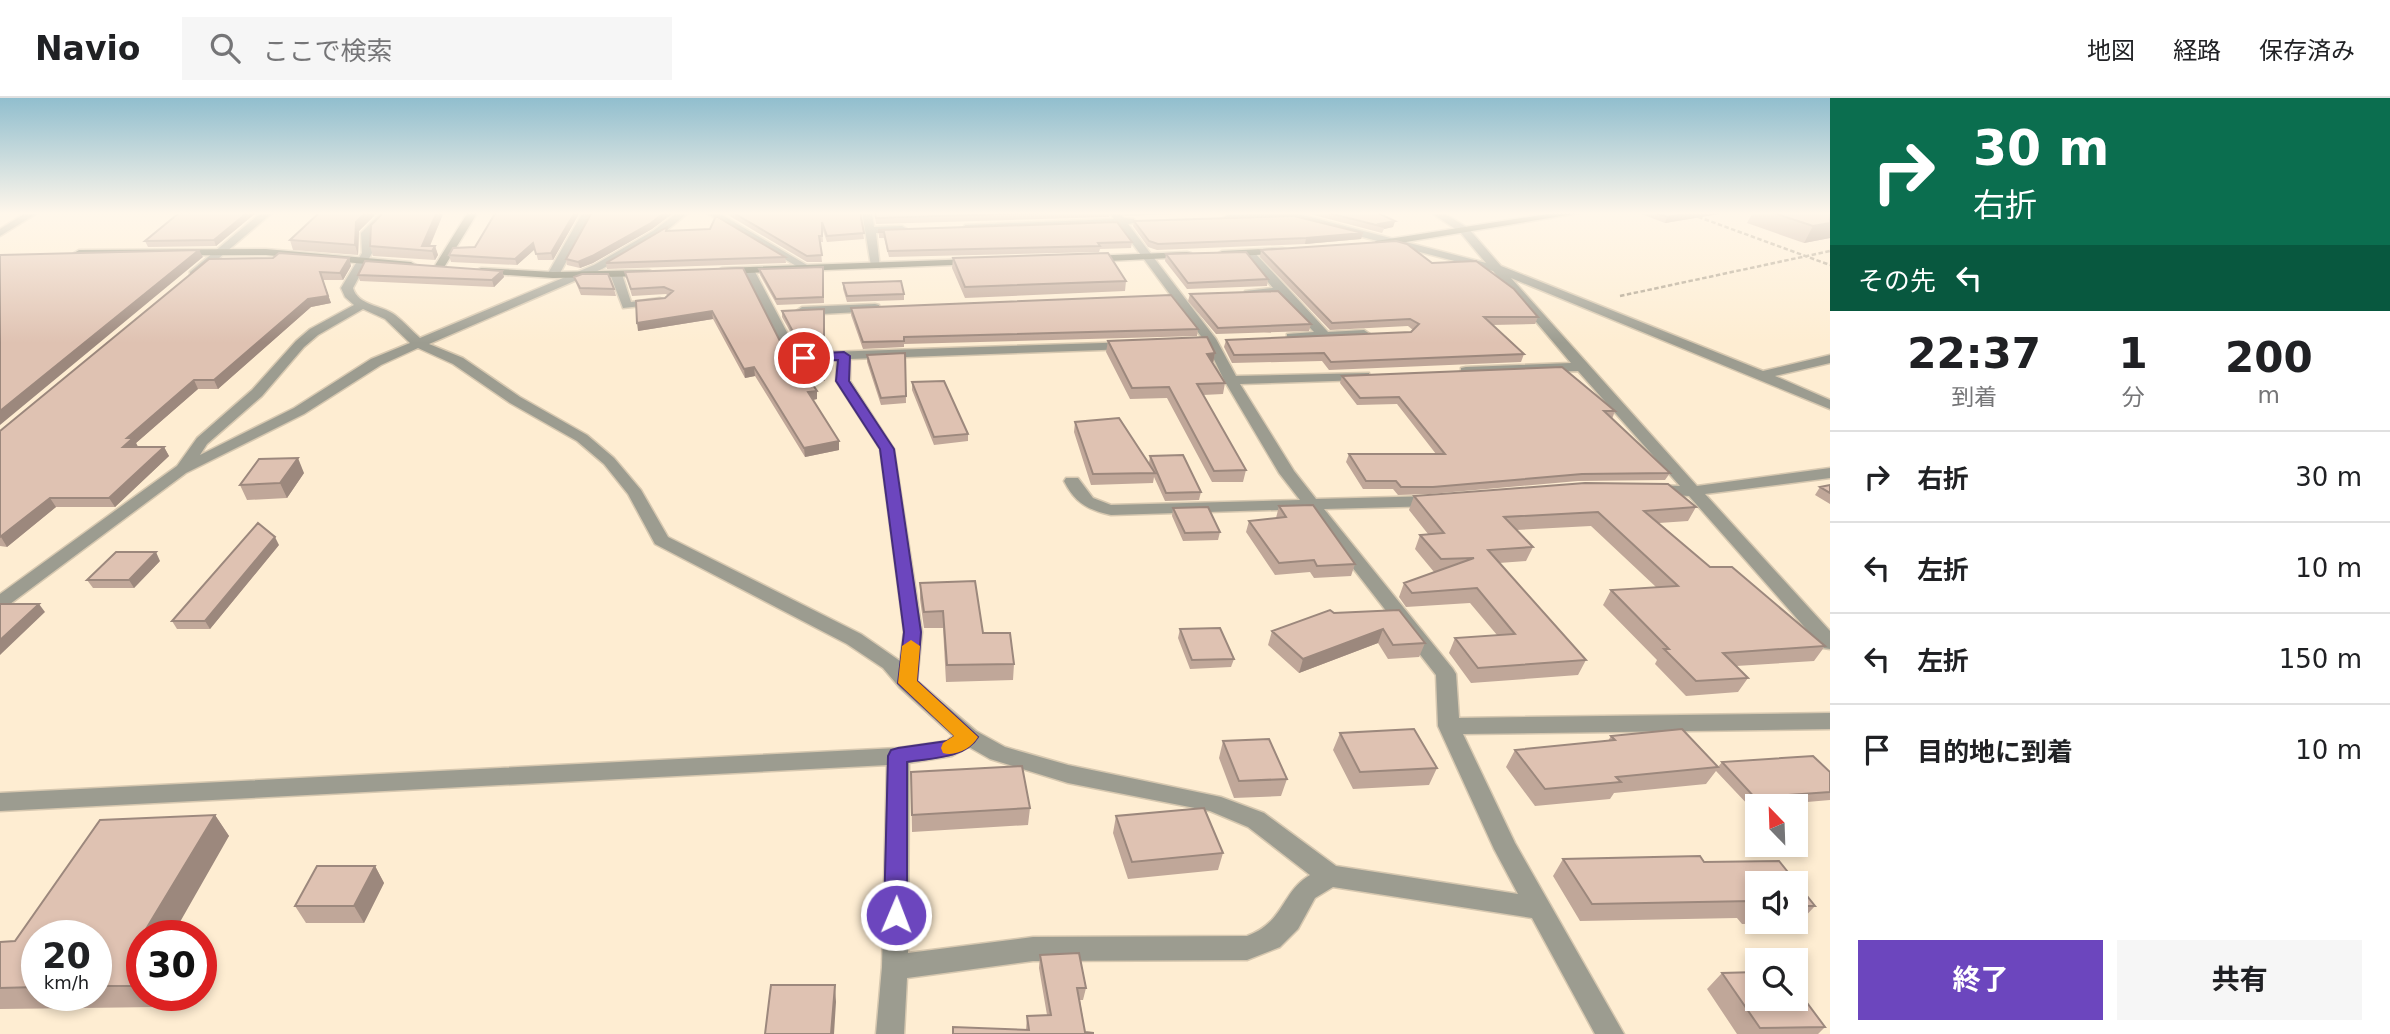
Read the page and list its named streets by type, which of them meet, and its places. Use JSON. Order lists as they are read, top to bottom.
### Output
{
  "north": "top left",
  "page": {
    "header": "Navio",
    "search": "ここで検索",
    "nav": ["地図", "経路", "保存済み"],
    "turn": ["30 m", "右折"],
    "then": "その先",
    "eta": [
      "22:37",
      "到着",
      "1",
      "分",
      "200",
      "m"
    ],
    "list": [
      {
        "name": "右折",
        "value": "30 m"
      },
      {
        "name": "左折",
        "value": "10 m"
      },
      {
        "name": "左折",
        "value": "150 m"
      },
      {
        "name": "目的地に到着",
        "value": "10 m"
      }
    ],
    "speed": "20 km/h",
    "limit": "30",
    "buttons": ["終了", "共有"]
  }
}
